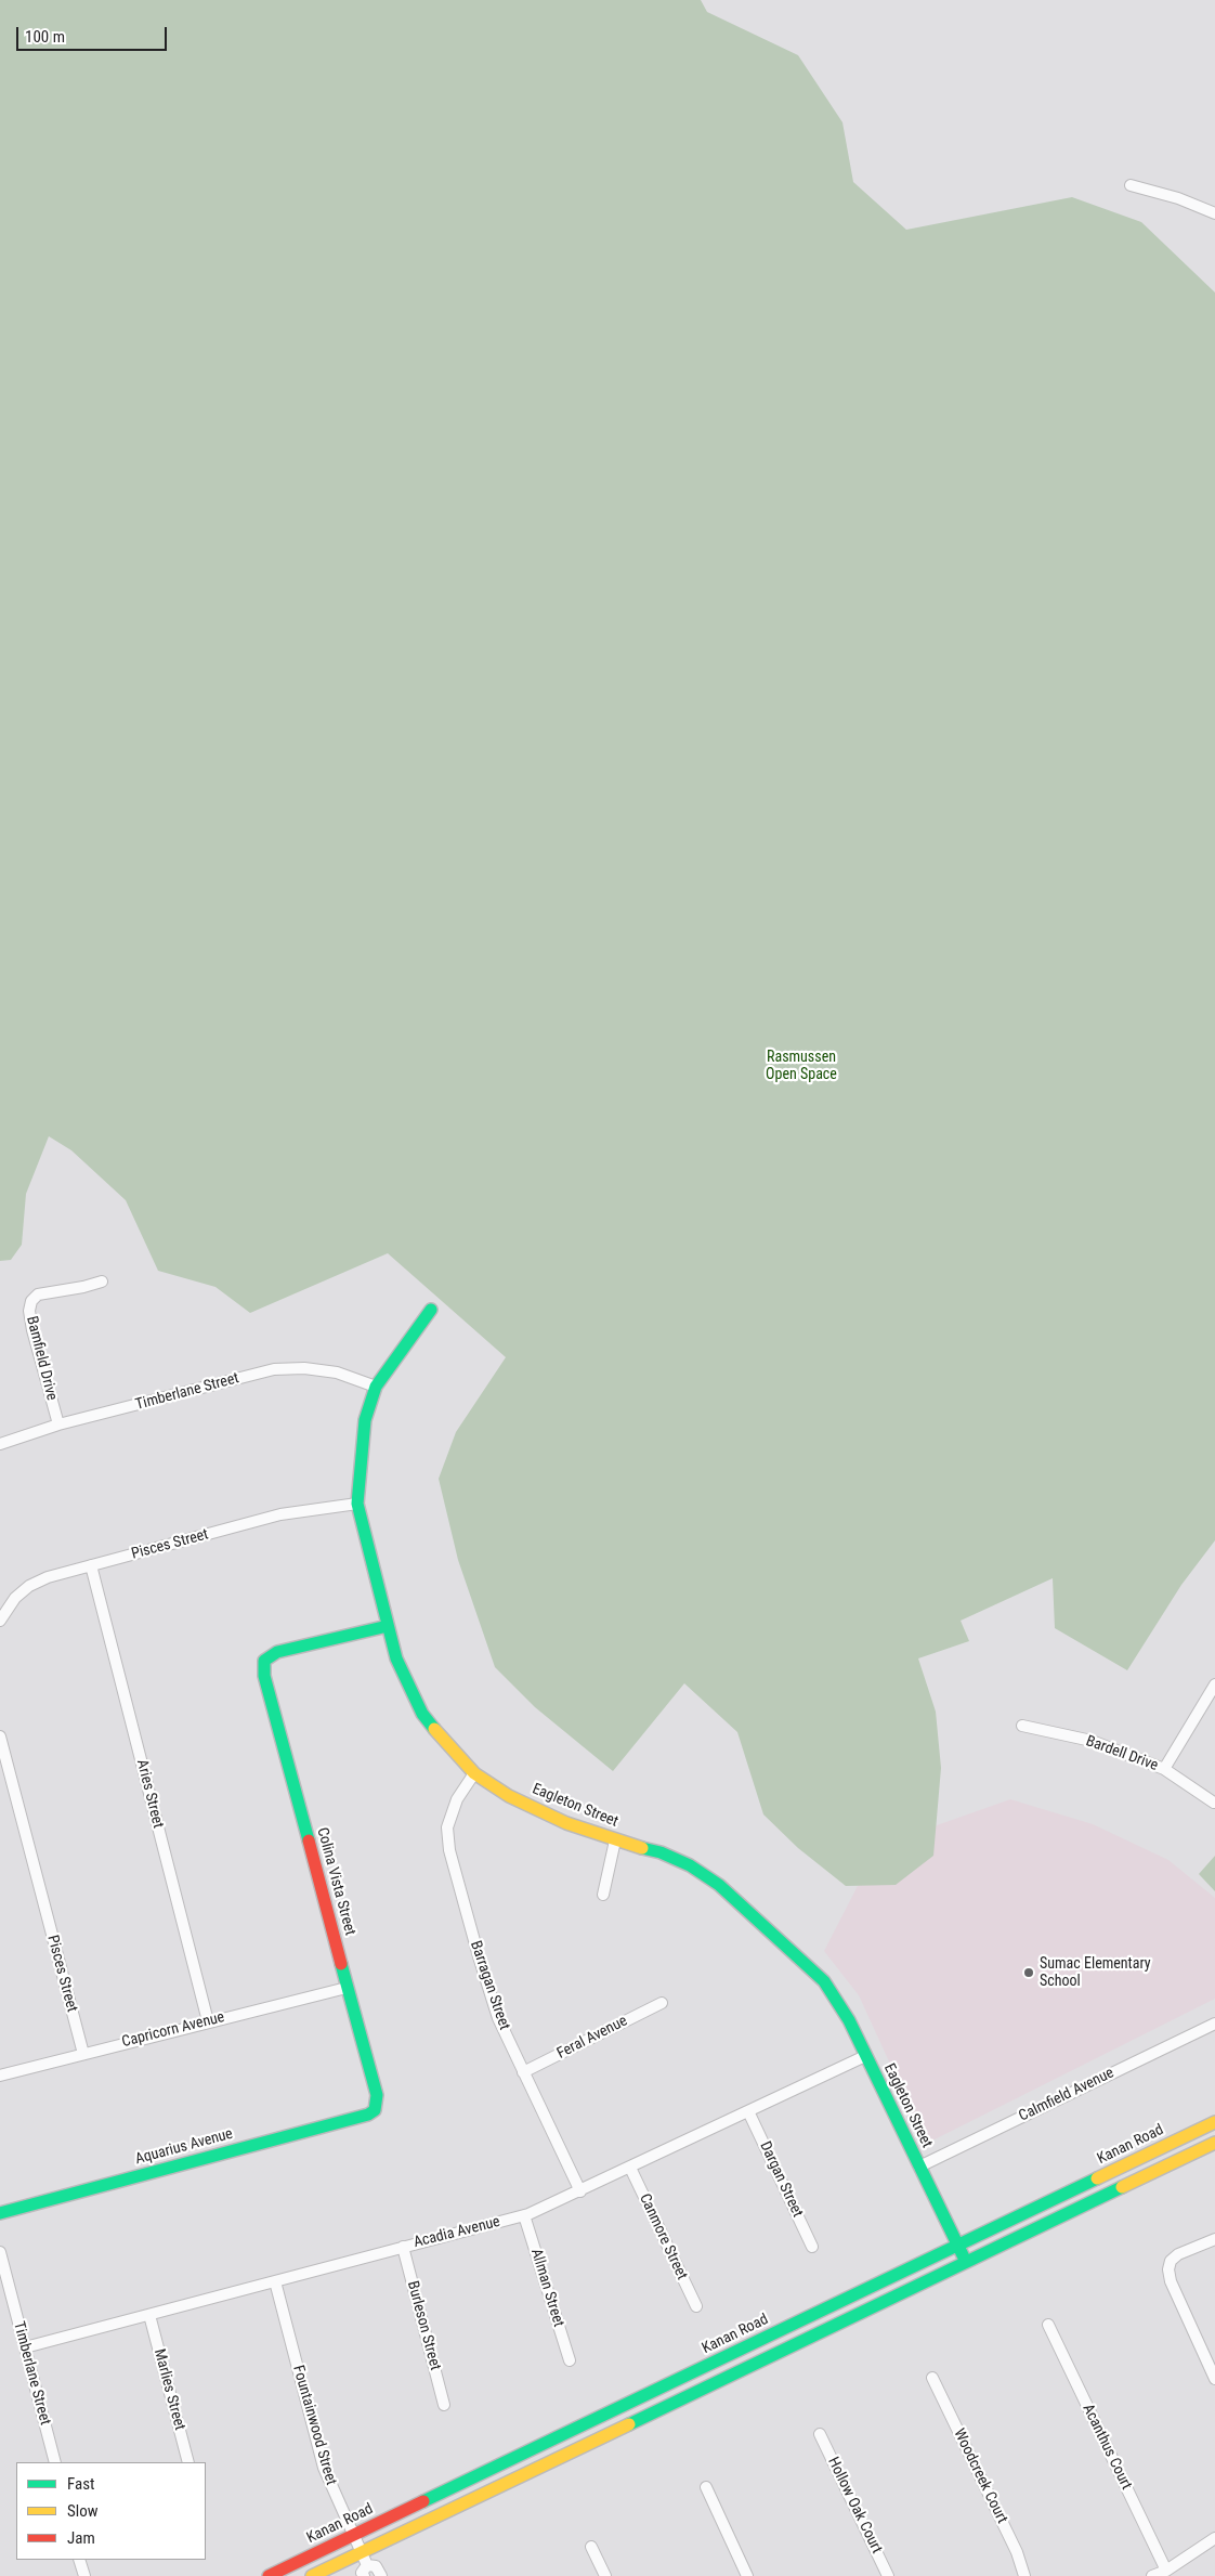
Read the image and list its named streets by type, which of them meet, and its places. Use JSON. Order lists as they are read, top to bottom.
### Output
{
  "streets": {
    "street": [
      "Bamfield Drive",
      "Timberlane Street",
      "Pisces Street",
      "Bardell Drive",
      "Aries Street",
      "Eagleton Street",
      "Colina Vista Street",
      "Barragan Street",
      "Capricorn Avenue",
      "Feral Avenue",
      "Calmfield Avenue",
      "Kanan Road",
      "Aquarius Avenue",
      "Dargan Street",
      "Acadia Avenue",
      "Canmore Street",
      "Allman Street",
      "Burleson Street",
      "Marlies Street",
      "Fountainwood Street",
      "Acanthus Court",
      "Woodcreek Court",
      "Hollow Oak Court"
    ]
  },
  "crossings": [
    ["Bamfield Drive", "Timberlane Street"],
    ["Timberlane Street", "Eagleton Street"],
    ["Timberlane Street", "Acadia Avenue"],
    ["Pisces Street", "Aries Street"],
    ["Pisces Street", "Eagleton Street"],
    ["Pisces Street", "Capricorn Avenue"],
    ["Aries Street", "Capricorn Avenue"],
    ["Eagleton Street", "Colina Vista Street"],
    ["Eagleton Street", "Barragan Street"],
    ["Eagleton Street", "Calmfield Avenue"],
    ["Eagleton Street", "Kanan Road"],
    ["Eagleton Street", "Acadia Avenue"],
    ["Colina Vista Street", "Capricorn Avenue"],
    ["Colina Vista Street", "Aquarius Avenue"],
    ["Barragan Street", "Feral Avenue"],
    ["Barragan Street", "Acadia Avenue"],
    ["Kanan Road", "Fountainwood Street"],
    ["Dargan Street", "Acadia Avenue"],
    ["Acadia Avenue", "Canmore Street"],
    ["Acadia Avenue", "Allman Street"],
    ["Acadia Avenue", "Burleson Street"],
    ["Acadia Avenue", "Marlies Street"],
    ["Acadia Avenue", "Fountainwood Street"]
  ],
  "parks": ["Rasmussen Open Space"],
  "places": ["Sumac Elementary School"],
  "legend": ["Fast", "Slow", "Jam"],
  "scale_bar": "100 m"
}
